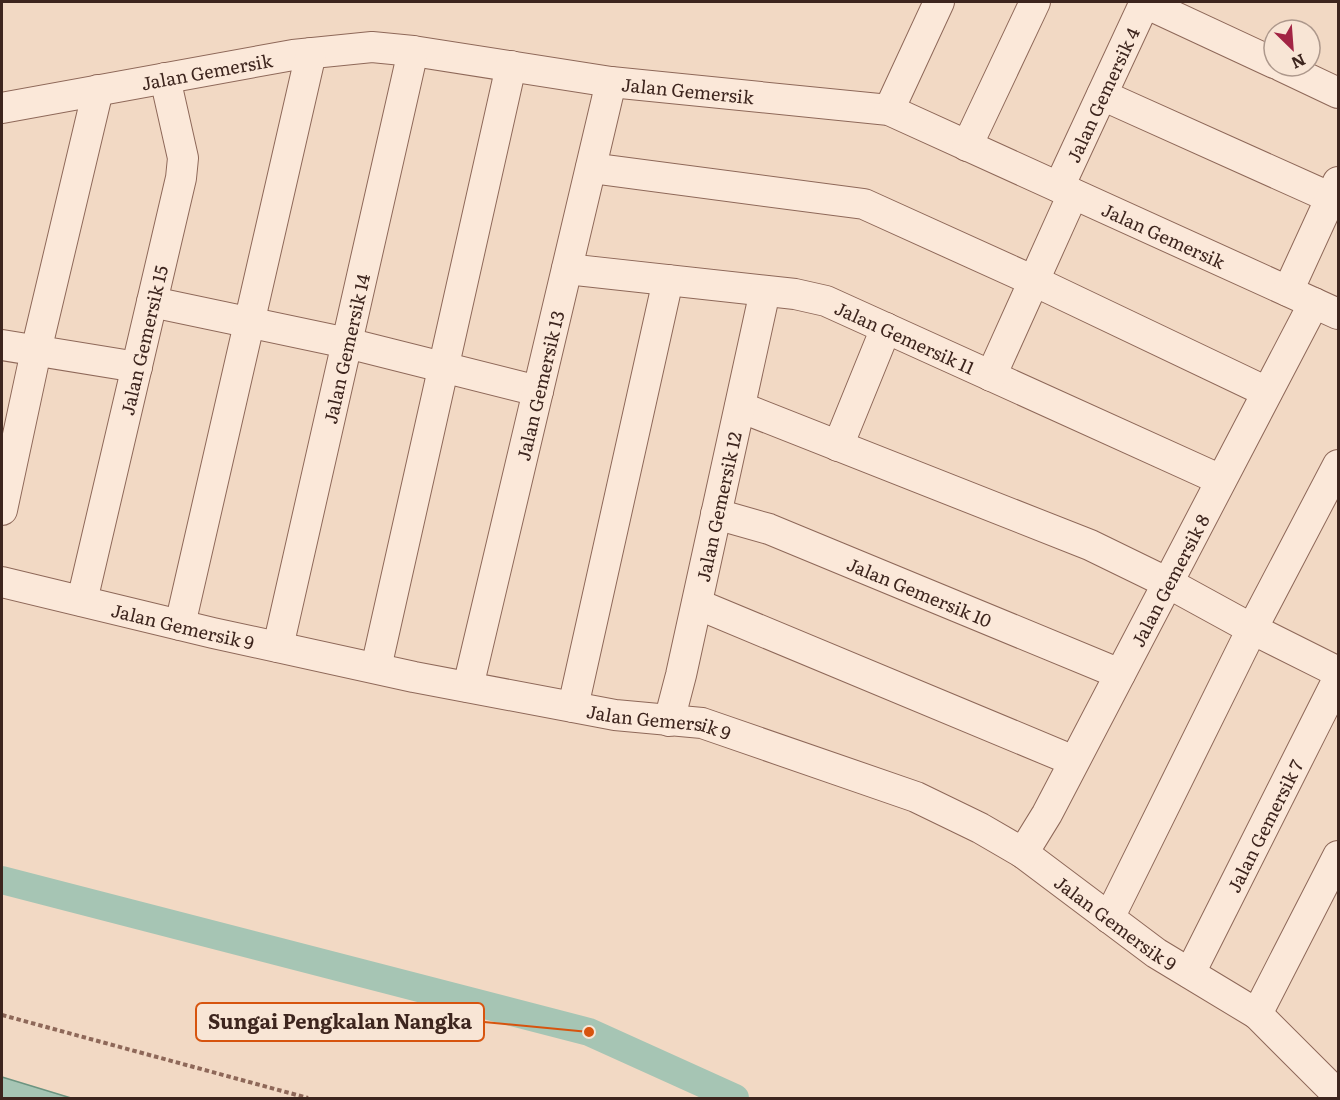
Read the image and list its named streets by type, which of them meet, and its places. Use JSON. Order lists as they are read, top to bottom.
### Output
{
  "streets": {
    "street": [
      "Jalan Gemersik",
      "Jalan Gemersik 4",
      "Jalan Gemersik 11",
      "Jalan Gemersik 15",
      "Jalan Gemersik 14",
      "Jalan Gemersik 13",
      "Jalan Gemersik 12",
      "Jalan Gemersik 8",
      "Jalan Gemersik 10",
      "Jalan Gemersik 9",
      "Jalan Gemersik 7"
    ]
  },
  "crossings": [
    ["Jalan Gemersik", "Jalan Gemersik 4"],
    ["Jalan Gemersik", "Jalan Gemersik 15"],
    ["Jalan Gemersik", "Jalan Gemersik 14"],
    ["Jalan Gemersik", "Jalan Gemersik 13"],
    ["Jalan Gemersik", "Jalan Gemersik 8"],
    ["Jalan Gemersik 4", "Jalan Gemersik 11"],
    ["Jalan Gemersik 11", "Jalan Gemersik 13"],
    ["Jalan Gemersik 11", "Jalan Gemersik 12"],
    ["Jalan Gemersik 11", "Jalan Gemersik 8"],
    ["Jalan Gemersik 15", "Jalan Gemersik 9"],
    ["Jalan Gemersik 14", "Jalan Gemersik 9"],
    ["Jalan Gemersik 13", "Jalan Gemersik 9"],
    ["Jalan Gemersik 12", "Jalan Gemersik 10"],
    ["Jalan Gemersik 12", "Jalan Gemersik 9"],
    ["Jalan Gemersik 8", "Jalan Gemersik 10"],
    ["Jalan Gemersik 8", "Jalan Gemersik 9"],
    ["Jalan Gemersik 9", "Jalan Gemersik 7"]
  ],
  "places": ["Sungai Pengkalan Nangka"],
  "north": "bottom right"
}
